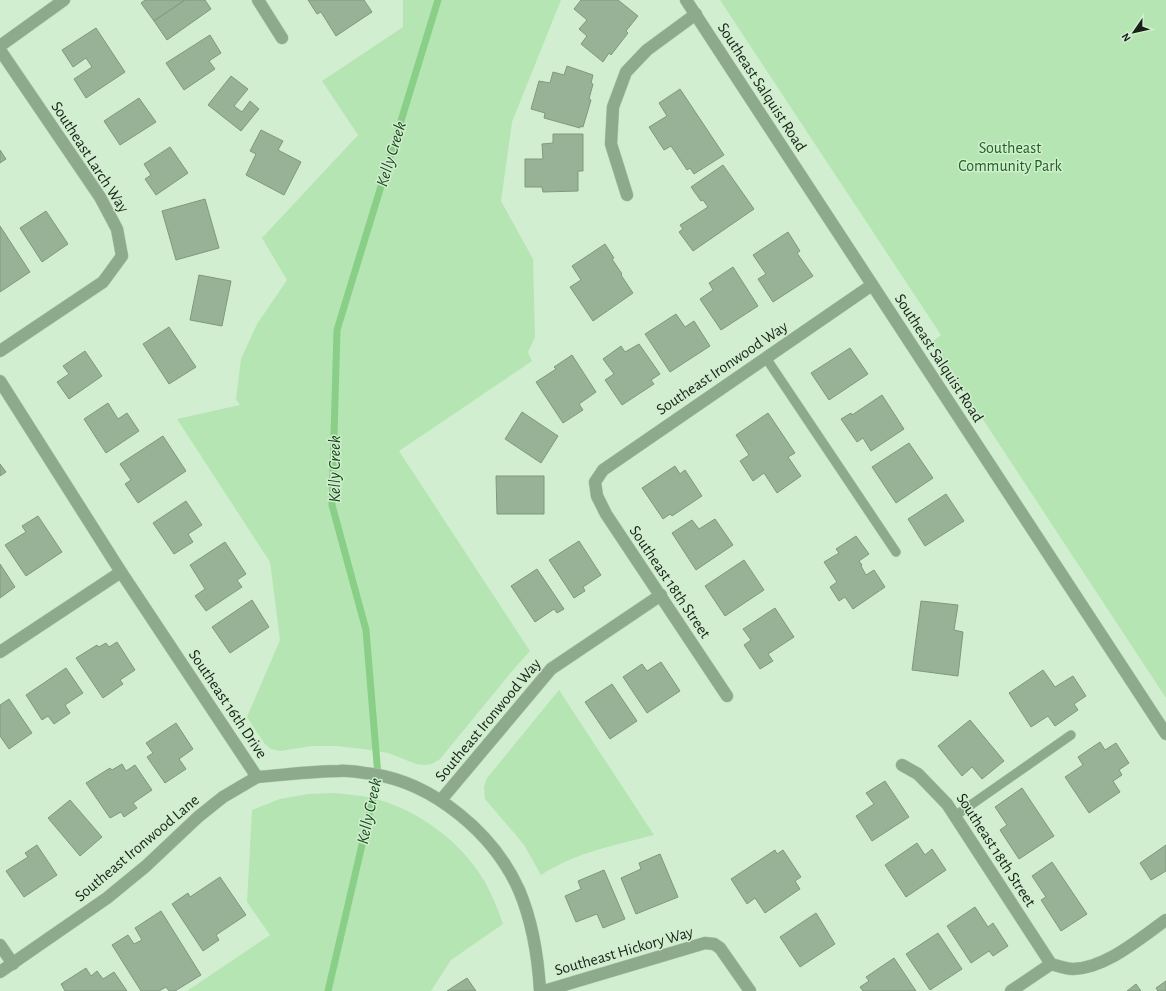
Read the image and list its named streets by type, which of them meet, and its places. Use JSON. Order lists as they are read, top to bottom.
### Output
{
  "streets": {
    "street": [
      "Southeast Salquist Road",
      "Southeast Larch Way",
      "Southeast Ironwood Way",
      "Southeast 18th Street",
      "Southeast 16th Drive",
      "Southeast Ironwood Lane",
      "Southeast Hickory Way"
    ]
  },
  "crossings": [
    ["Southeast Salquist Road", "Southeast Ironwood Way"],
    ["Southeast Ironwood Way", "Southeast 18th Street"],
    ["Southeast Ironwood Way", "Southeast 16th Drive"],
    ["Southeast 16th Drive", "Southeast Ironwood Lane"]
  ],
  "water": ["Kelly Creek"],
  "parks": ["Southeast Community Park"],
  "north": "bottom left"
}
